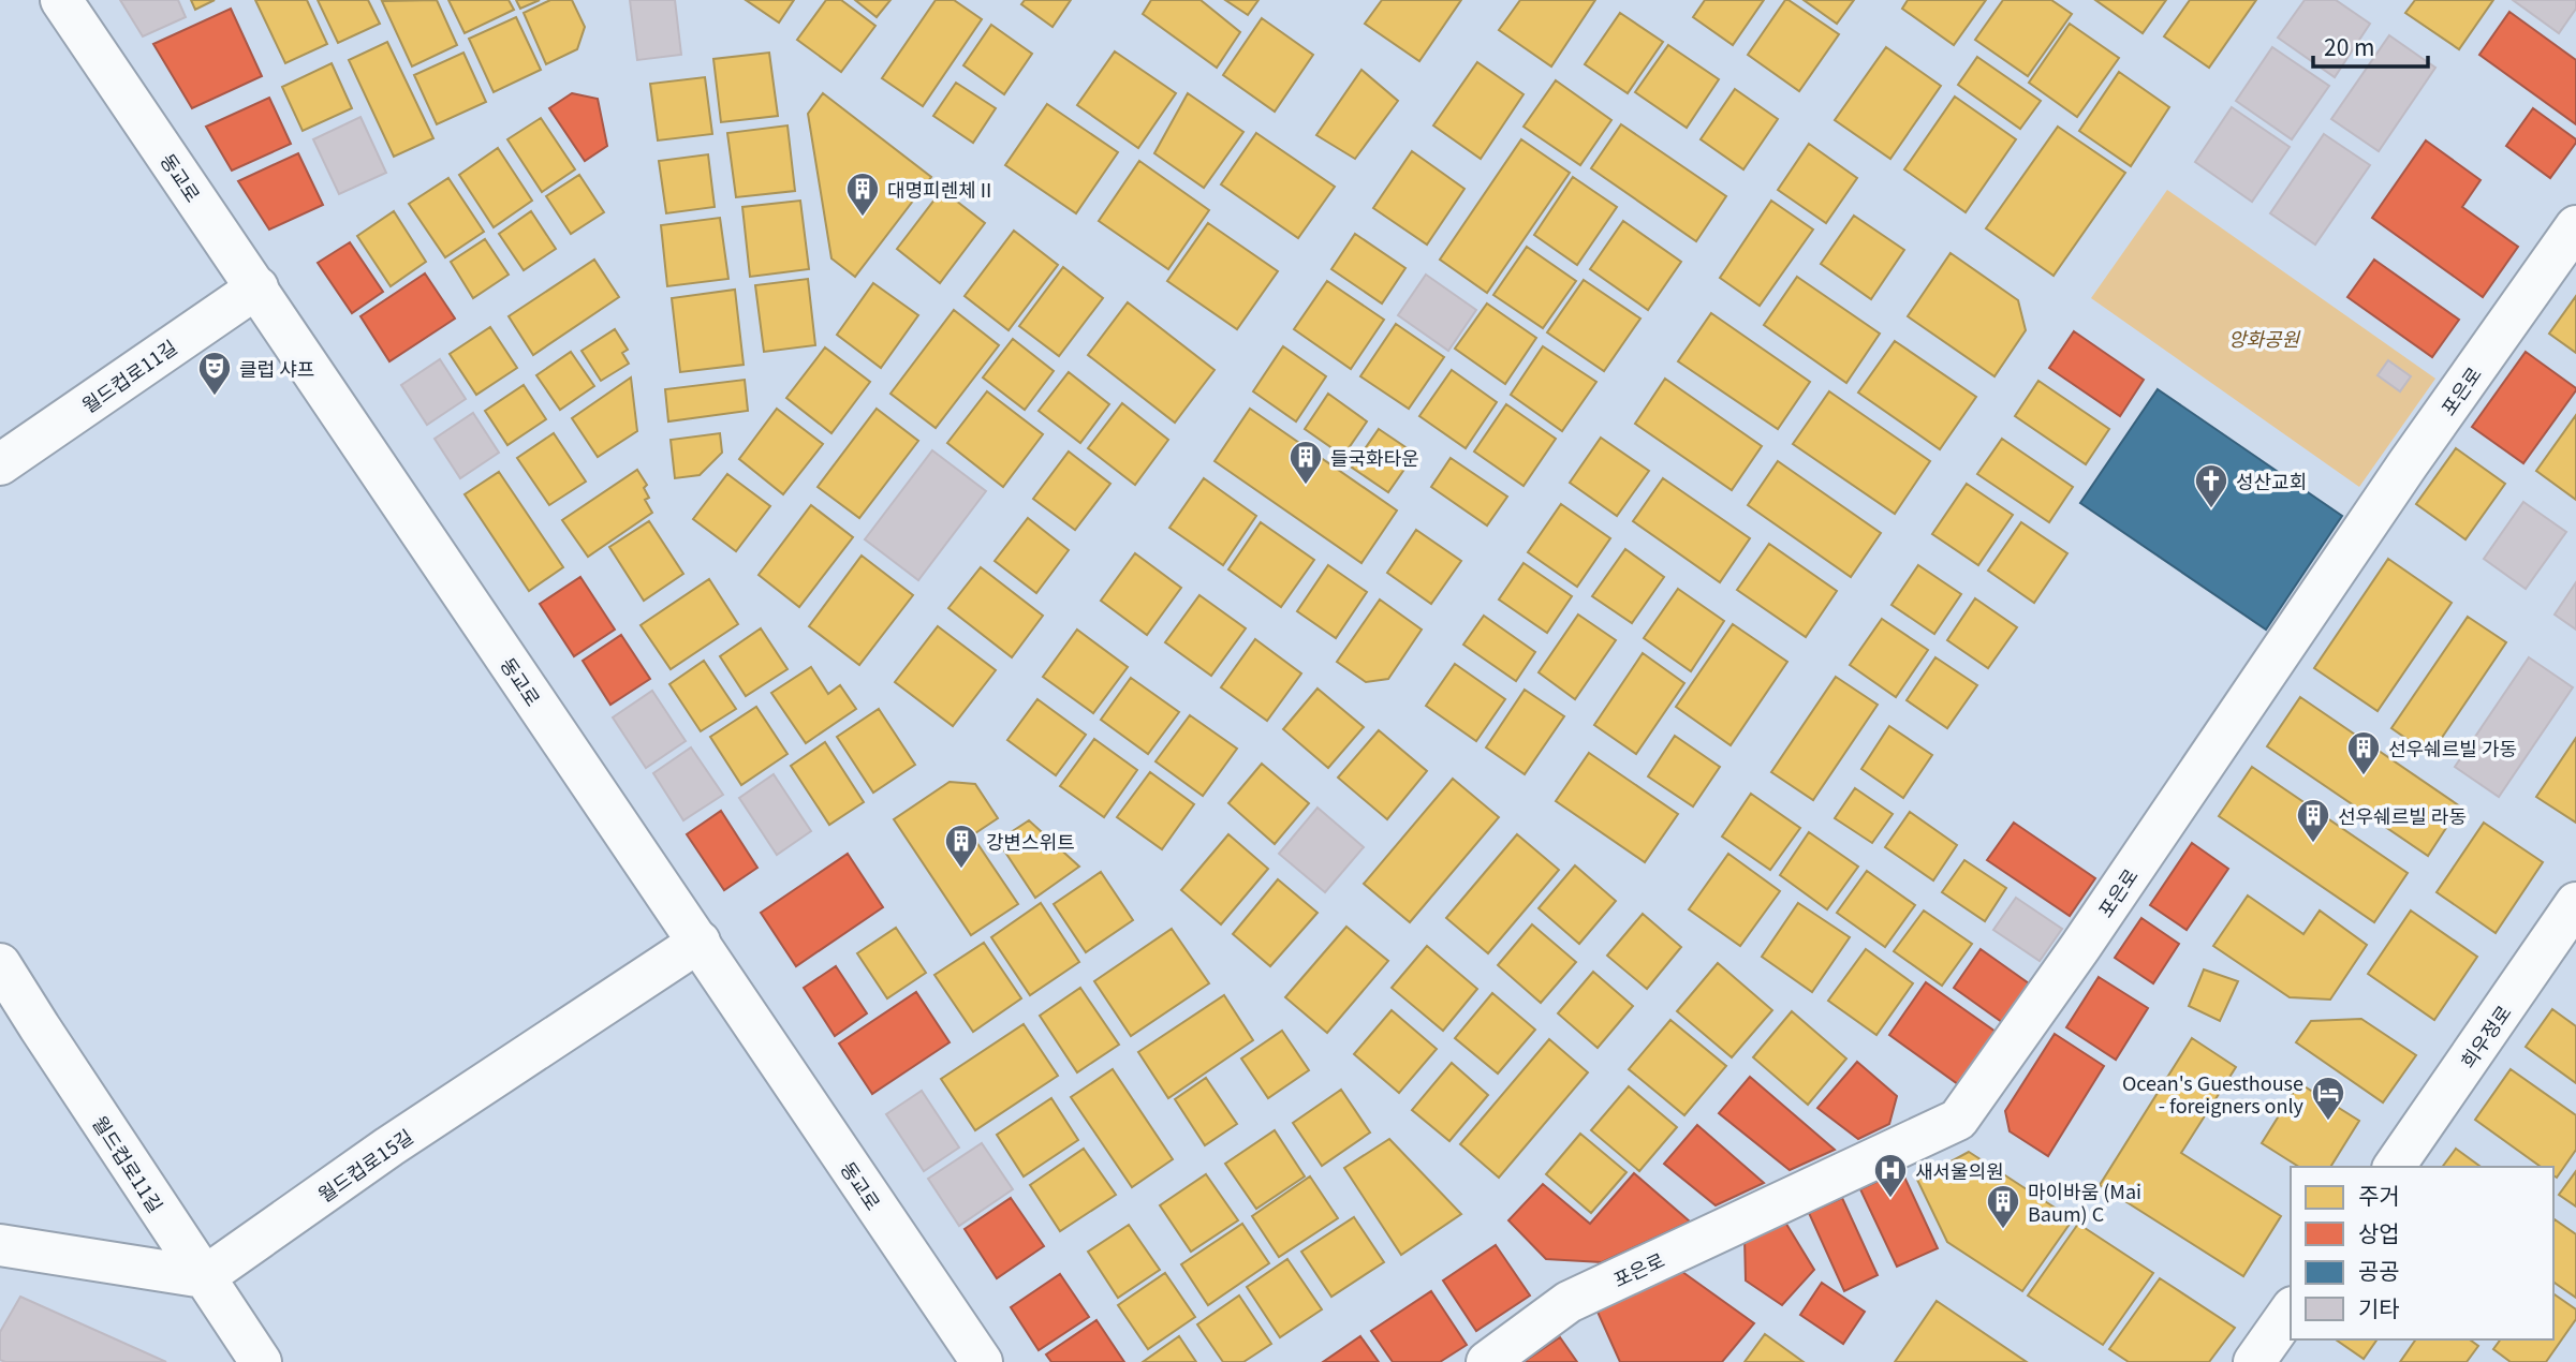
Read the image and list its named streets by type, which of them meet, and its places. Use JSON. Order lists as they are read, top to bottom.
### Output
{
  "streets": {
    "street": [
      "동교로",
      "월드컵로11길",
      "포은로",
      "희우정로",
      "월드컵로15길"
    ]
  },
  "crossings": [
    ["동교로", "월드컵로11길"],
    ["동교로", "월드컵로15길"],
    ["월드컵로11길", "월드컵로15길"]
  ],
  "parks": ["앙화공원"],
  "places": {
    "building": [
      "대명피렌체 II",
      "들국화타운",
      "선우쉐르빌 가동",
      "선우쉐르빌 라동",
      "강변스위트",
      "마이바움 (Mai Baum) C"
    ],
    "theatre": ["클럽 샤프"],
    "church": ["성산교회"],
    "hotel": ["Ocean's Guesthouse - foreigners only"],
    "hospital": ["새서울의원"]
  },
  "legend": [
    "주거",
    "상업",
    "공공",
    "기타"
  ],
  "scale_bar": "20 m"
}
